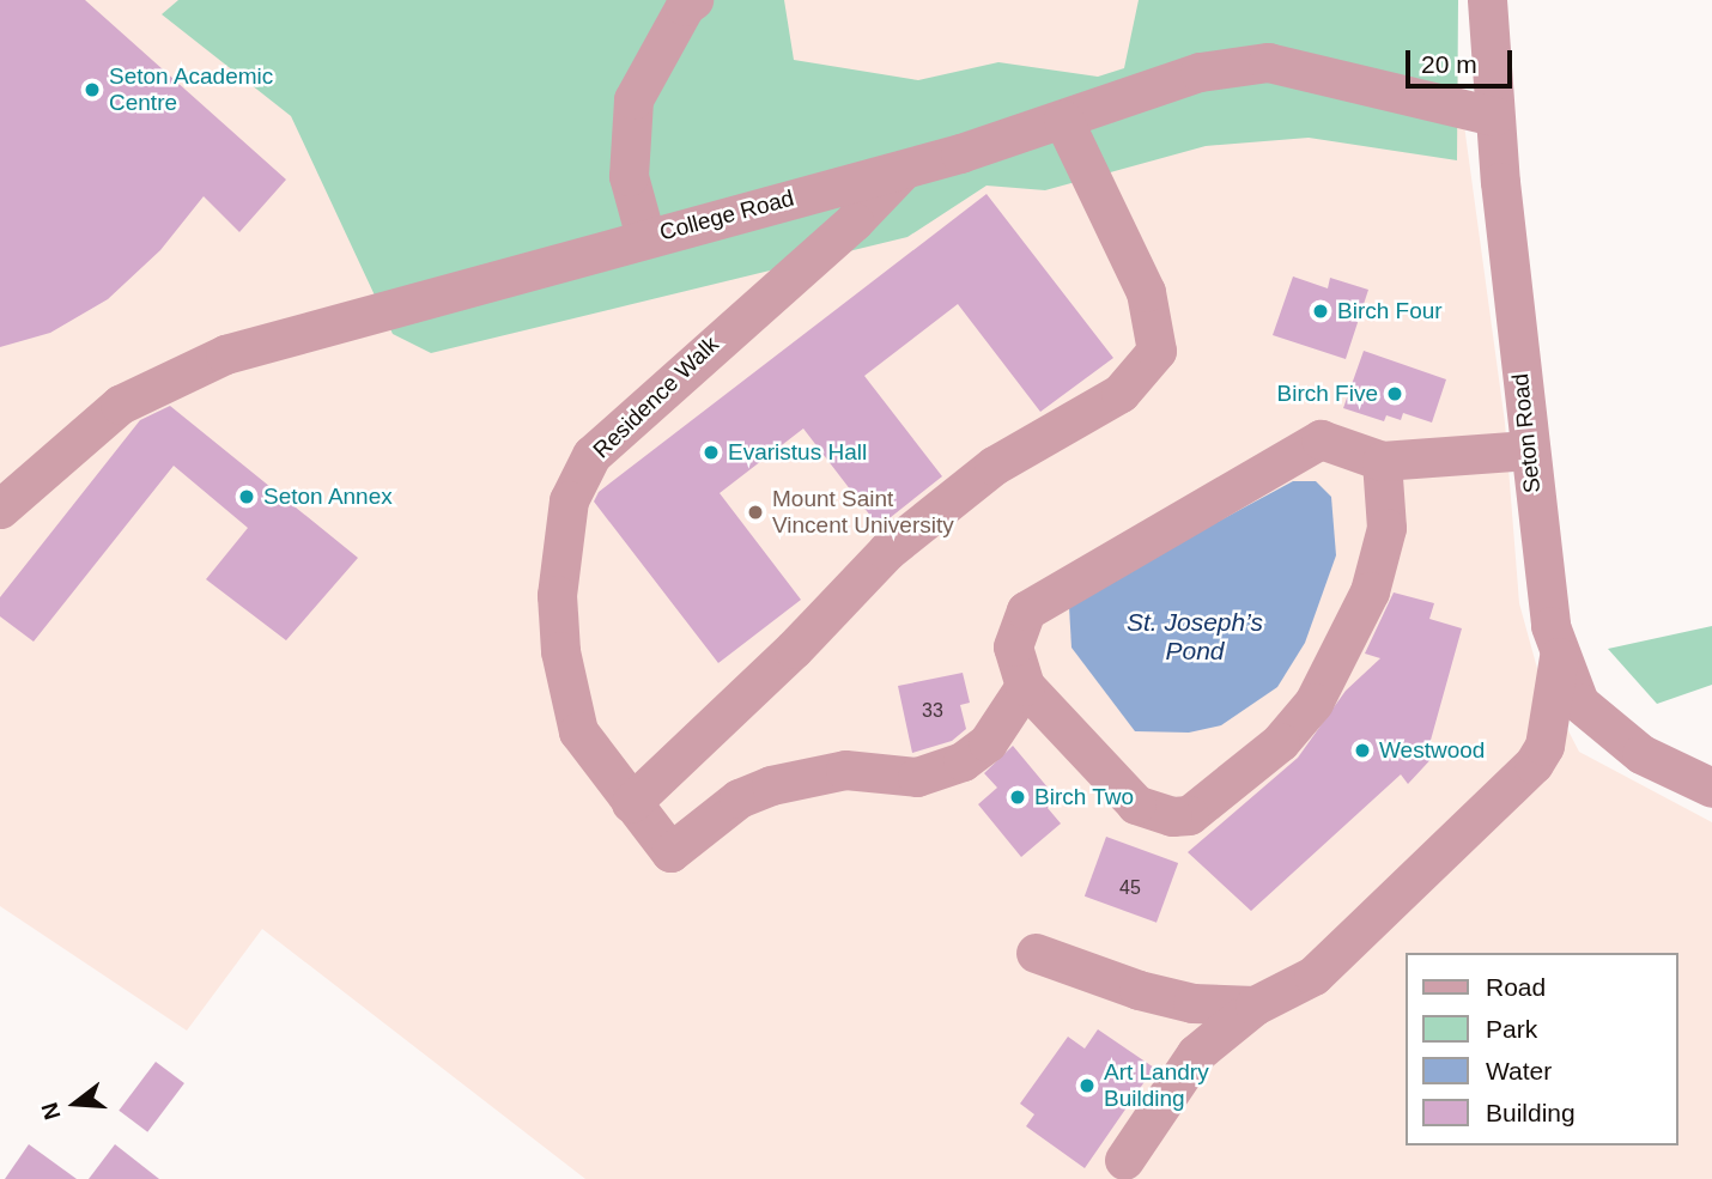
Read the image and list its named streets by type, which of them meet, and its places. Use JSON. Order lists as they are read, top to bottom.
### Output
{
  "streets": {
    "street": ["College Road", "Residence Walk", "Seton Road"]
  },
  "crossings": [
    ["College Road", "Residence Walk"],
    ["College Road", "Seton Road"]
  ],
  "water": ["St. Joseph’s Pond"],
  "places": [
    "Seton Academic Centre",
    "Birch Four",
    "Birch Five",
    "Evaristus Hall",
    "Seton Annex",
    "Mount Saint Vincent University",
    "Westwood",
    "Birch Two",
    "Art Landry Building"
  ],
  "house_numbers": ["33", "45"],
  "legend": [
    "Road",
    "Park",
    "Water",
    "Building"
  ],
  "scale_bar": "20 m",
  "north": "left"
}
